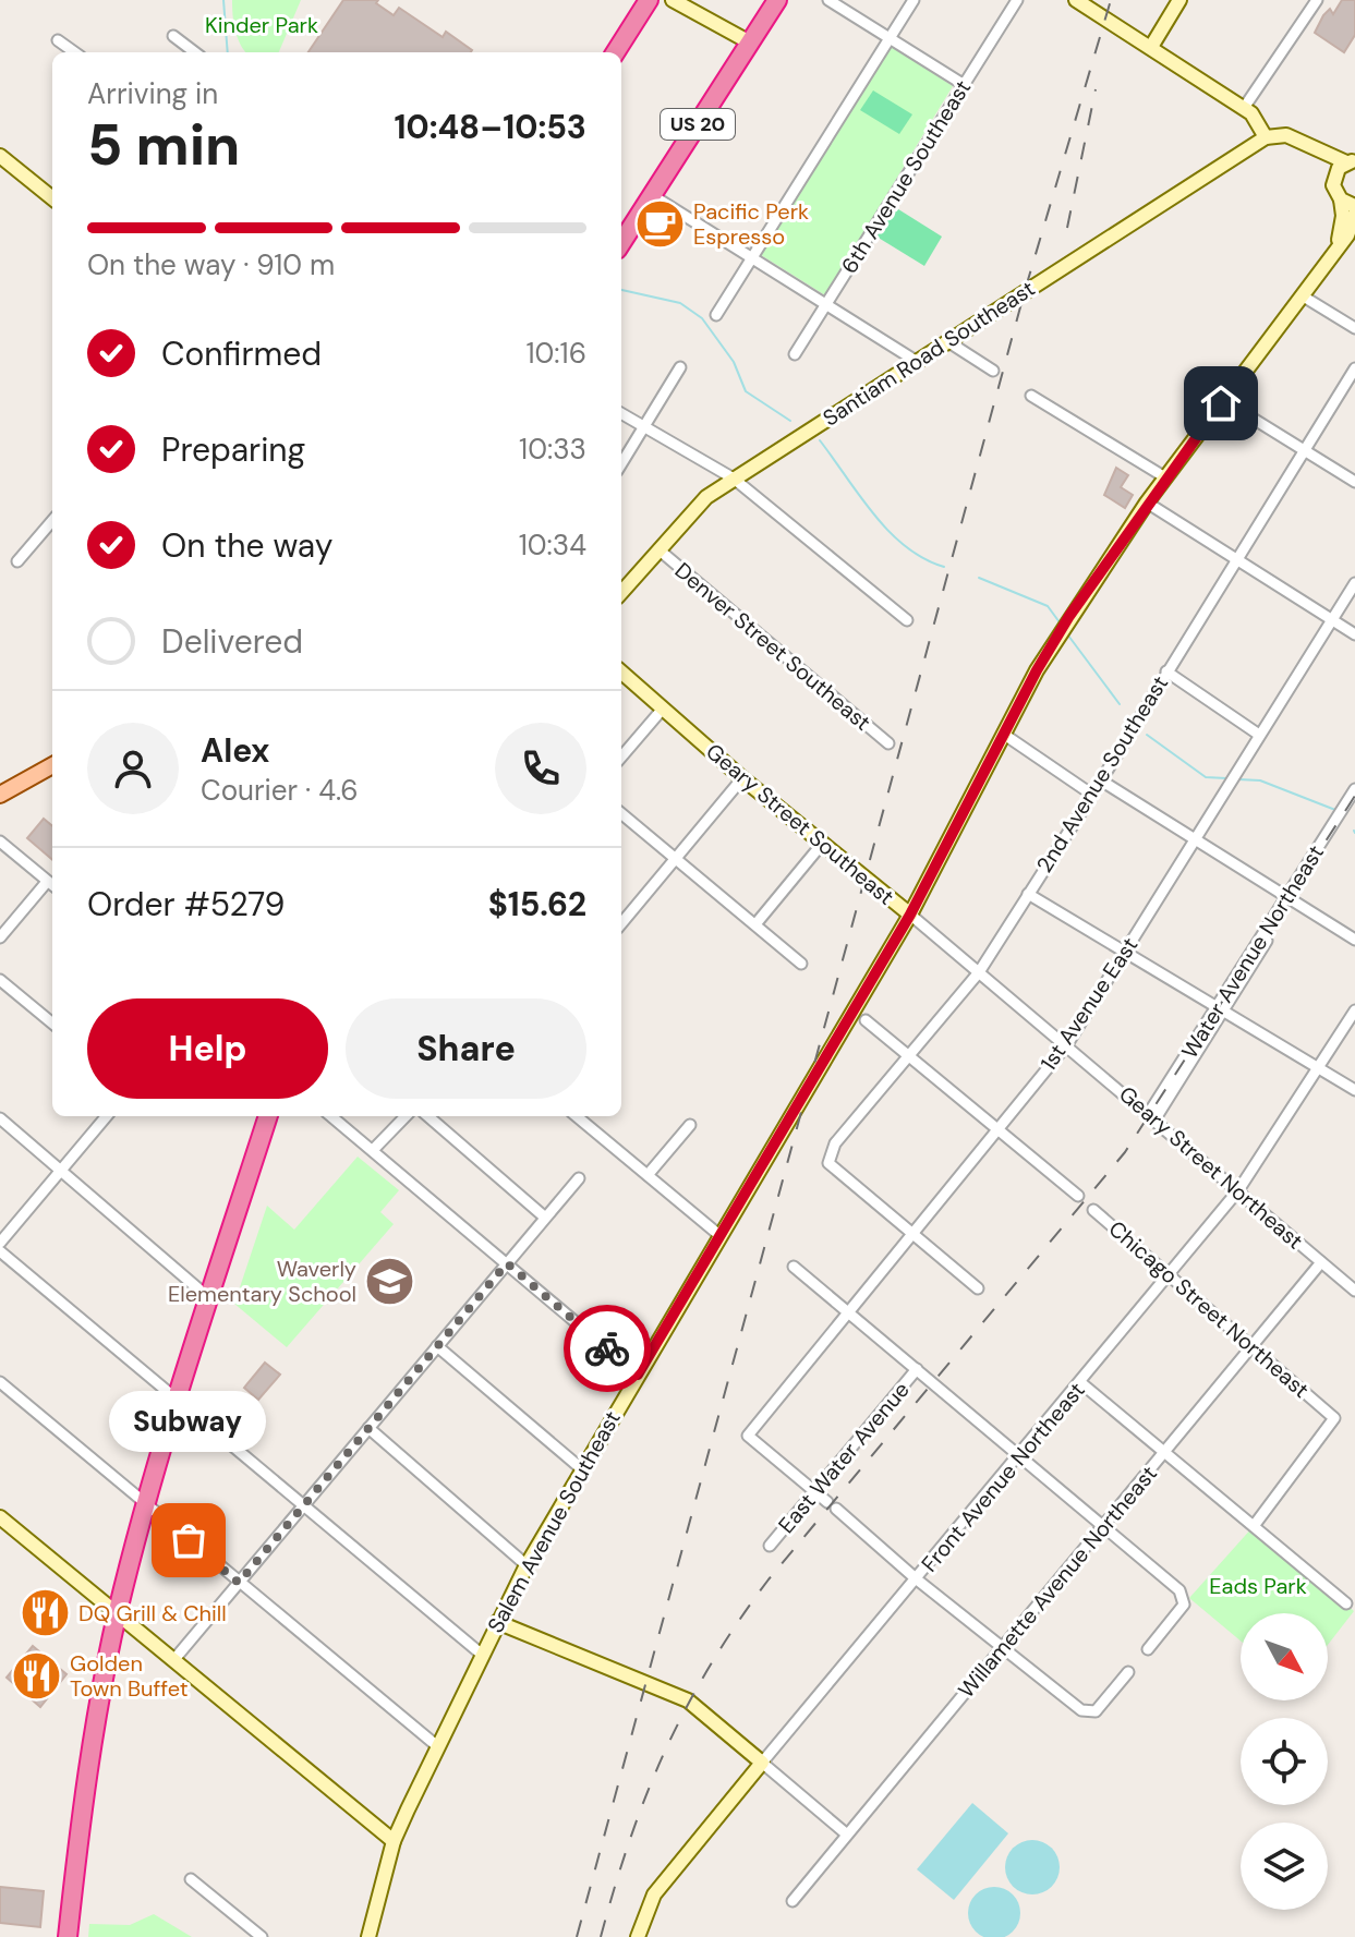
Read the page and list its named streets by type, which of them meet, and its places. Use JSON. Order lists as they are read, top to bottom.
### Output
{
  "streets": {
    "highway": ["US 20"],
    "main road": [
      "Santiam Road Southeast",
      "Geary Street Southeast",
      "Front Avenue Northeast",
      "Salem Avenue Southeast"
    ],
    "street": [
      "6th Avenue Southeast",
      "Denver Street Southeast",
      "2nd Avenue Southeast",
      "Water Avenue Northeast",
      "1st Avenue East",
      "Geary Street Northeast",
      "Chicago Street Northeast",
      "East Water Avenue",
      "Willamette Avenue Northeast"
    ]
  },
  "crossings": [
    ["Santiam Road Southeast", "Denver Street Southeast"],
    ["2nd Avenue Southeast", "Geary Street Southeast"],
    ["2nd Avenue Southeast", "1st Avenue East"],
    ["Geary Street Southeast", "1st Avenue East"],
    ["Geary Street Southeast", "Geary Street Northeast"],
    ["Geary Street Southeast", "Salem Avenue Southeast"],
    ["Water Avenue Northeast", "Geary Street Northeast"],
    ["1st Avenue East", "Geary Street Northeast"],
    ["1st Avenue East", "East Water Avenue"],
    ["Geary Street Northeast", "Front Avenue Northeast"],
    ["Geary Street Northeast", "Willamette Avenue Northeast"],
    ["Chicago Street Northeast", "Front Avenue Northeast"],
    ["Chicago Street Northeast", "Willamette Avenue Northeast"]
  ],
  "parks": ["Kinder Park", "Eads Park"],
  "places": {
    "cafe": ["Pacific Perk Espresso"],
    "school or university": ["Waverly Elementary School"],
    "other": ["Subway"],
    "restaurant": ["DQ Grill & Chill", "Golden Town Buffet"]
  },
  "north": "bottom right",
  "page": {
    "heading": ["5 min", "Arriving in", "10:48–10:53"],
    "panel": [
      "Alex",
      "Courier · 4.6",
      "Order #5279",
      "$15.62"
    ],
    "bar": "On the way · 910 m",
    "list": [
      ["Confirmed", "10:16"],
      ["Preparing", "10:33"],
      ["On the way", "10:34"],
      "Delivered"
    ],
    "buttons": ["Help", "Share"],
    "bubble": "Subway"
  }
}
